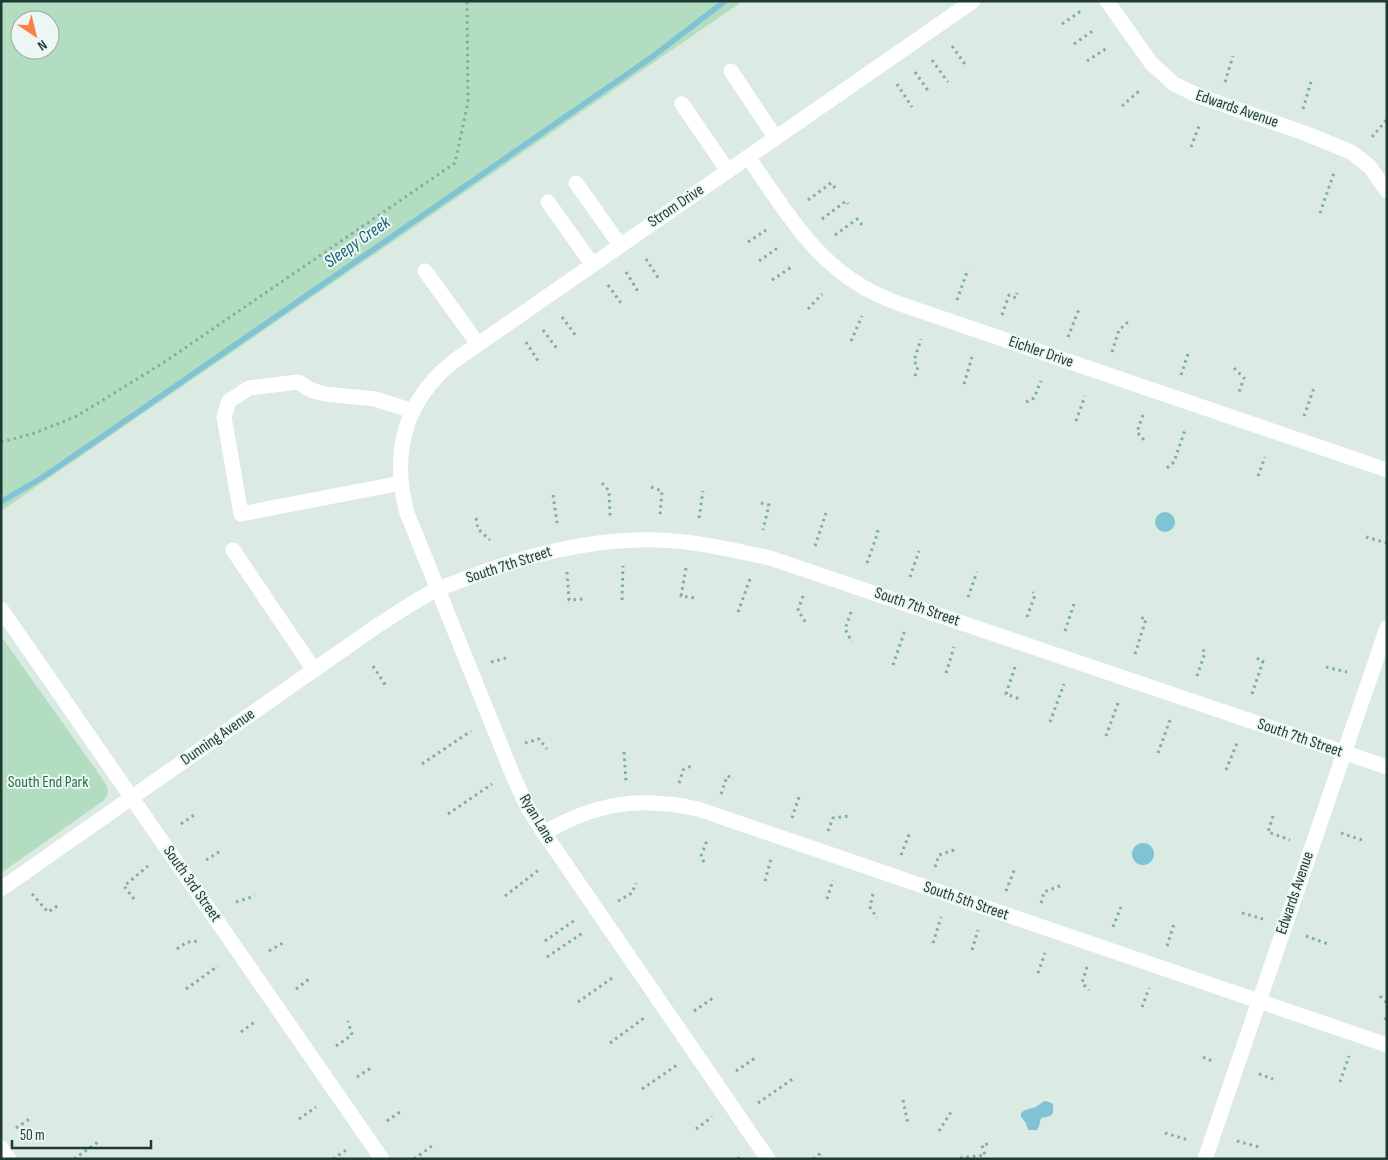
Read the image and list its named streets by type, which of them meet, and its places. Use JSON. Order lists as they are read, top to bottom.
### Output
{
  "streets": {
    "street": [
      "Edwards Avenue",
      "Strom Drive",
      "Eichler Drive",
      "South 7th Street",
      "Dunning Avenue",
      "Ryan Lane",
      "South 3rd Street",
      "South 5th Street"
    ]
  },
  "crossings": [
    ["Edwards Avenue", "South 7th Street"],
    ["Edwards Avenue", "South 5th Street"],
    ["Strom Drive", "Eichler Drive"],
    ["Strom Drive", "Ryan Lane"],
    ["South 7th Street", "Dunning Avenue"],
    ["South 7th Street", "Ryan Lane"],
    ["Dunning Avenue", "Ryan Lane"],
    ["Dunning Avenue", "South 3rd Street"],
    ["Ryan Lane", "South 5th Street"]
  ],
  "water": ["Sleepy Creek"],
  "parks": ["South End Park"],
  "scale_bar": "50 m",
  "north": "bottom right"
}
